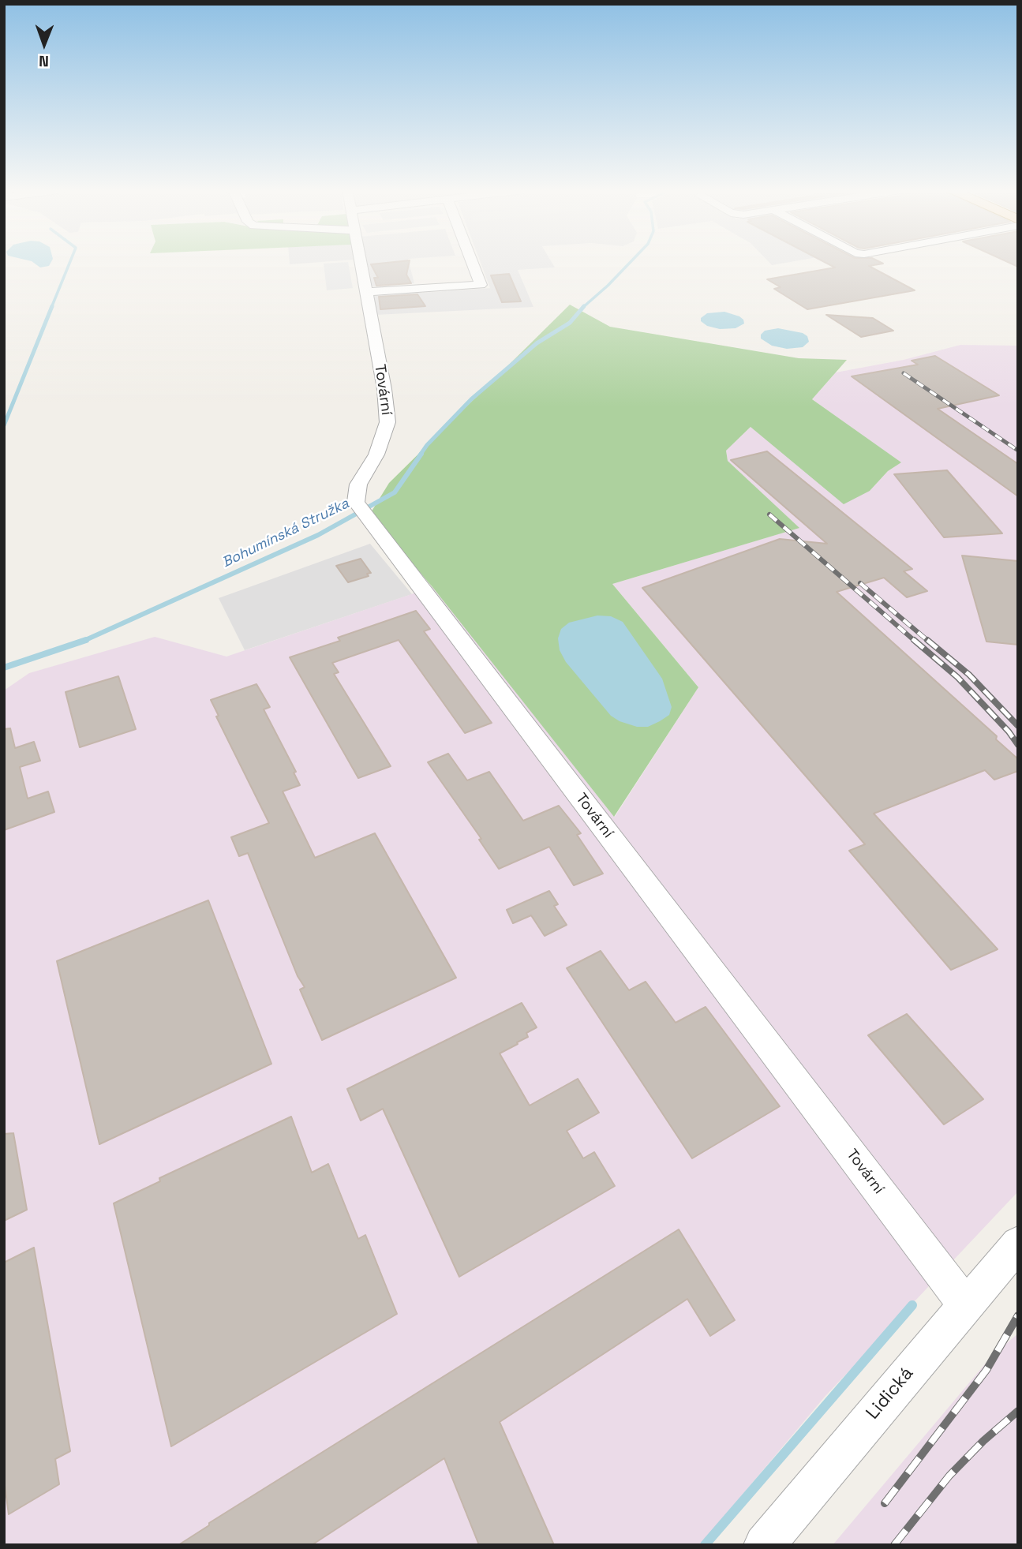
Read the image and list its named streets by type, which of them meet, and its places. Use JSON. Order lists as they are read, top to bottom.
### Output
{
  "streets": {
    "street": ["Tovární", "Lidická"]
  },
  "crossings": [
    ["Tovární", "Lidická"]
  ],
  "water": ["Bohumínská Stružka"],
  "north": "bottom"
}
